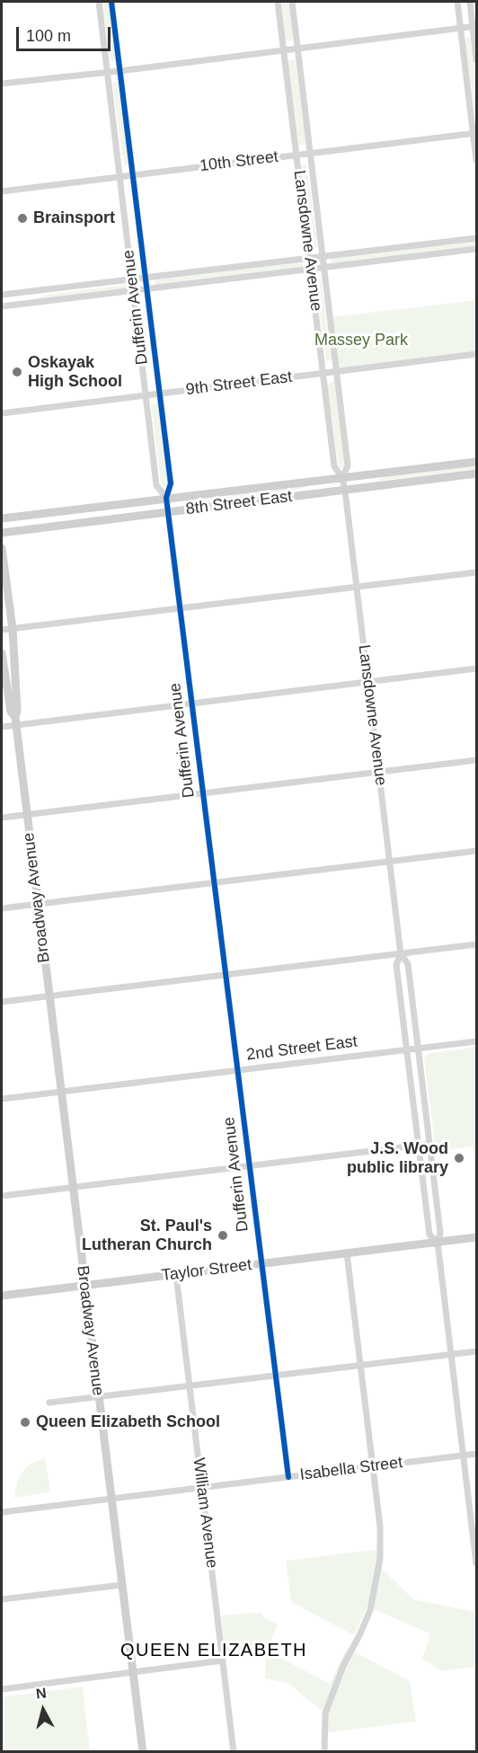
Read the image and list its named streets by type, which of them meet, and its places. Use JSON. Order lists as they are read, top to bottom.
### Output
{
  "streets": {
    "main road": ["8th Street East", "Broadway Avenue", "Taylor Street"],
    "street": [
      "10th Street",
      "Lansdowne Avenue",
      "Dufferin Avenue",
      "9th Street East",
      "2nd Street East",
      "Isabella Street",
      "William Avenue"
    ]
  },
  "crossings": [
    ["10th Street", "Lansdowne Avenue"],
    ["10th Street", "Dufferin Avenue"],
    ["Lansdowne Avenue", "9th Street East"],
    ["Lansdowne Avenue", "8th Street East"],
    ["Lansdowne Avenue", "2nd Street East"],
    ["Lansdowne Avenue", "Taylor Street"],
    ["Lansdowne Avenue", "Isabella Street"],
    ["Dufferin Avenue", "9th Street East"],
    ["Dufferin Avenue", "8th Street East"],
    ["Dufferin Avenue", "2nd Street East"],
    ["Dufferin Avenue", "Taylor Street"],
    ["Dufferin Avenue", "Isabella Street"],
    ["Broadway Avenue", "2nd Street East"],
    ["Broadway Avenue", "Taylor Street"],
    ["Broadway Avenue", "Isabella Street"],
    ["Taylor Street", "William Avenue"],
    ["Isabella Street", "William Avenue"]
  ],
  "districts": ["QUEEN ELIZABETH"],
  "parks": ["Massey Park"],
  "places": [
    "Brainsport",
    "Oskayak High School",
    "J.S. Wood public library",
    "St. Paul's Lutheran Church",
    "Queen Elizabeth School"
  ],
  "scale_bar": "100 m",
  "north": "top"
}
